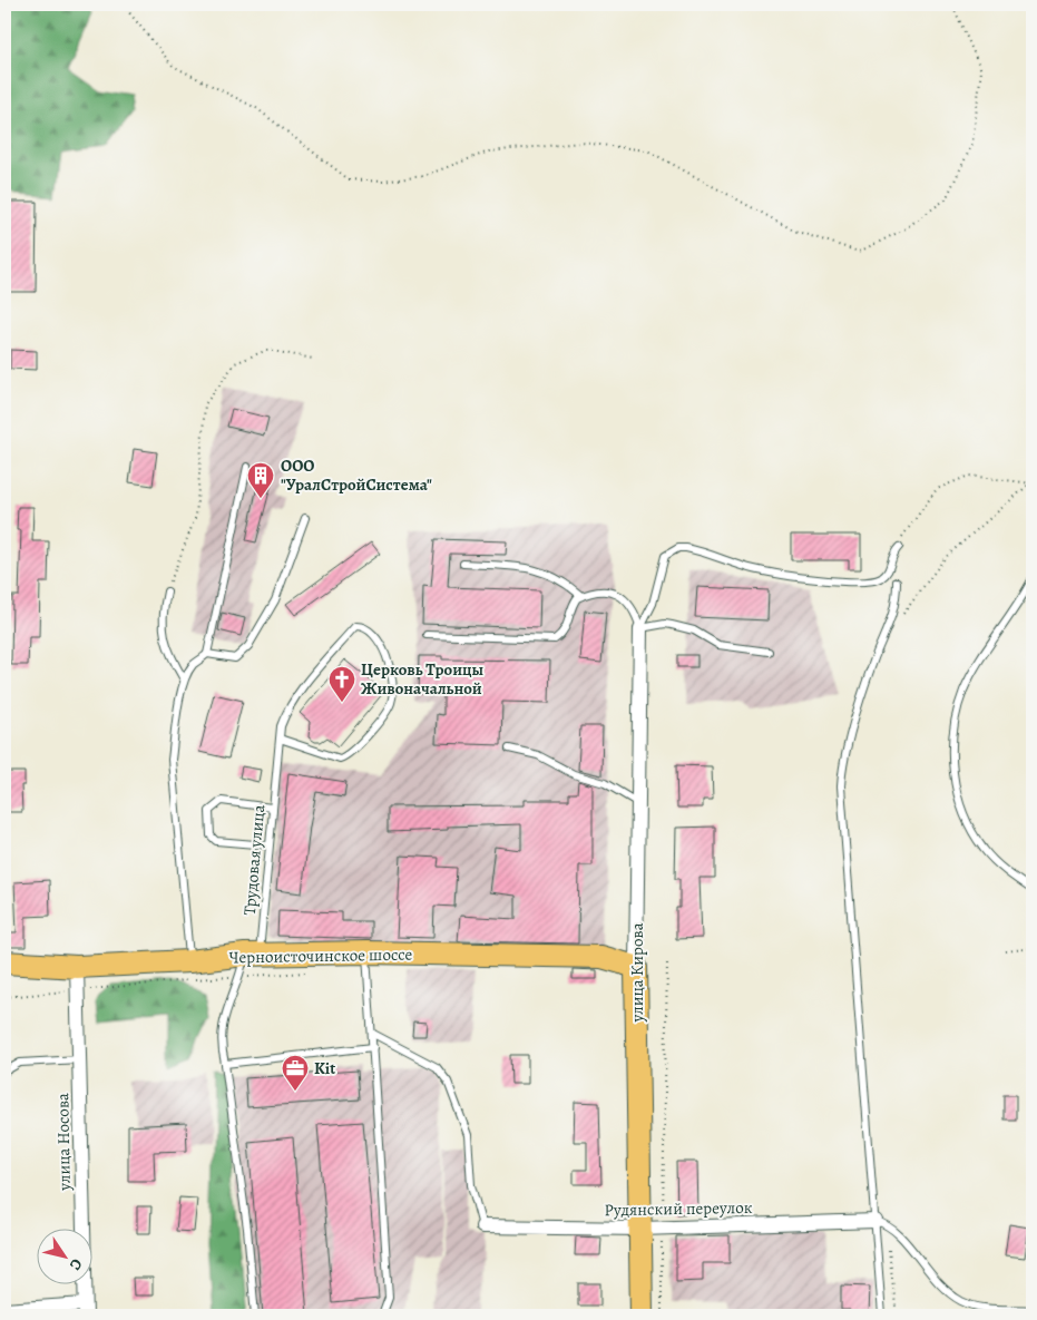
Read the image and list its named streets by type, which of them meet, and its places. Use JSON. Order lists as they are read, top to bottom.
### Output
{
  "streets": {
    "main road": ["Черноисточинское шоссе", "улица Кирова"],
    "street": ["улица Носова", "Рудянский переулок"],
    "lane": ["Трудовая улица"]
  },
  "crossings": [
    ["Трудовая улица", "Черноисточинское шоссе"],
    ["Черноисточинское шоссе", "улица Кирова"],
    ["Черноисточинское шоссе", "улица Носова"],
    ["улица Кирова", "Рудянский переулок"]
  ],
  "places": {
    "building": ["ООО \"УралСтройСистема\""],
    "church": ["Церковь Троицы Живоначальной"],
    "office": ["Kit"]
  },
  "north": "bottom right"
}
